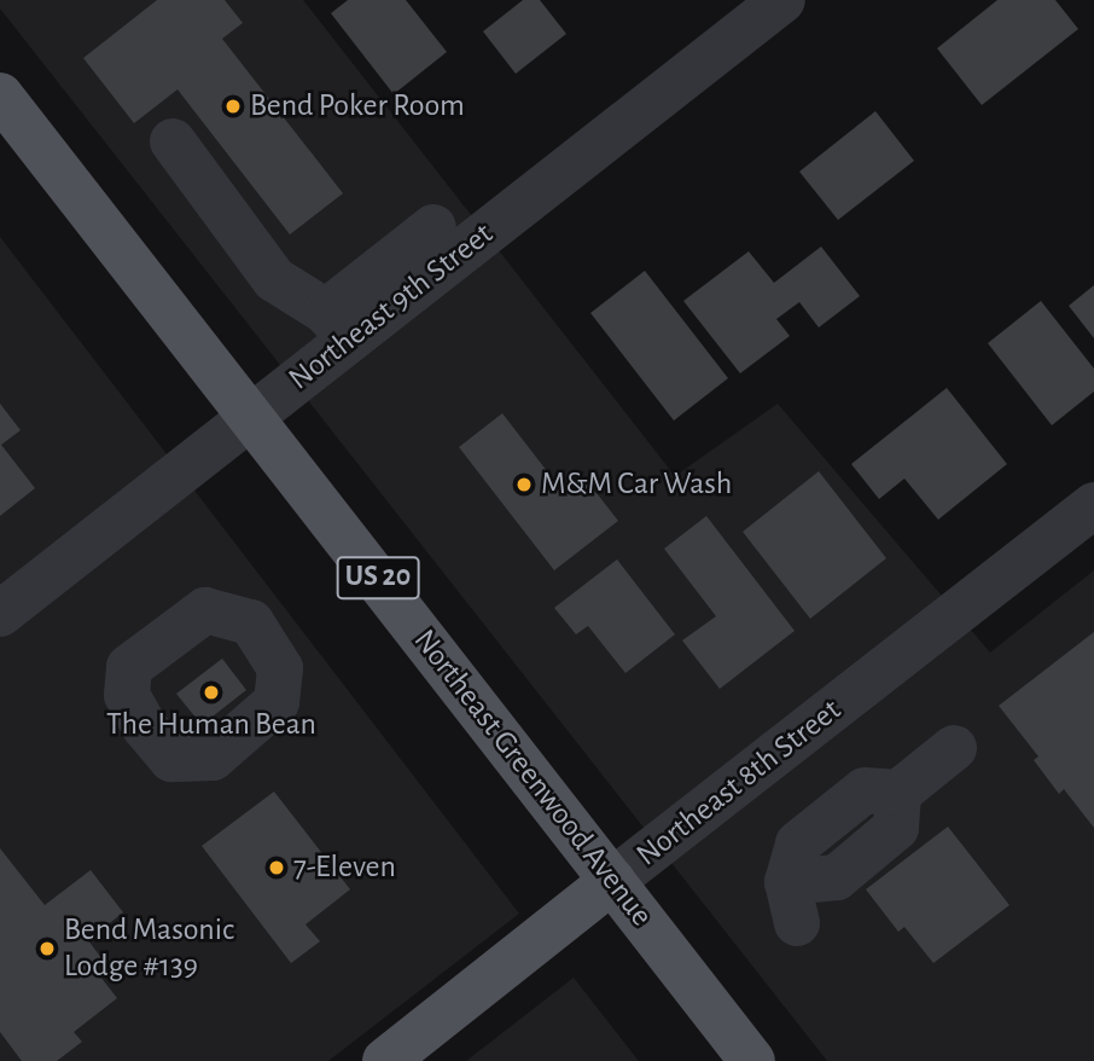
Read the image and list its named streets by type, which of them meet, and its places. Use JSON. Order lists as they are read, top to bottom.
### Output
{
  "streets": {
    "main road": ["US 20", "Northeast Greenwood Avenue", "Northeast 8th Street"],
    "street": ["Northeast 9th Street"]
  },
  "crossings": [
    ["Northeast 9th Street", "Northeast Greenwood Avenue"],
    ["Northeast Greenwood Avenue", "Northeast 8th Street"]
  ],
  "places": [
    "Bend Poker Room",
    "M&M Car Wash",
    "The Human Bean",
    "7-Eleven",
    "Bend Masonic Lodge #139"
  ]
}
